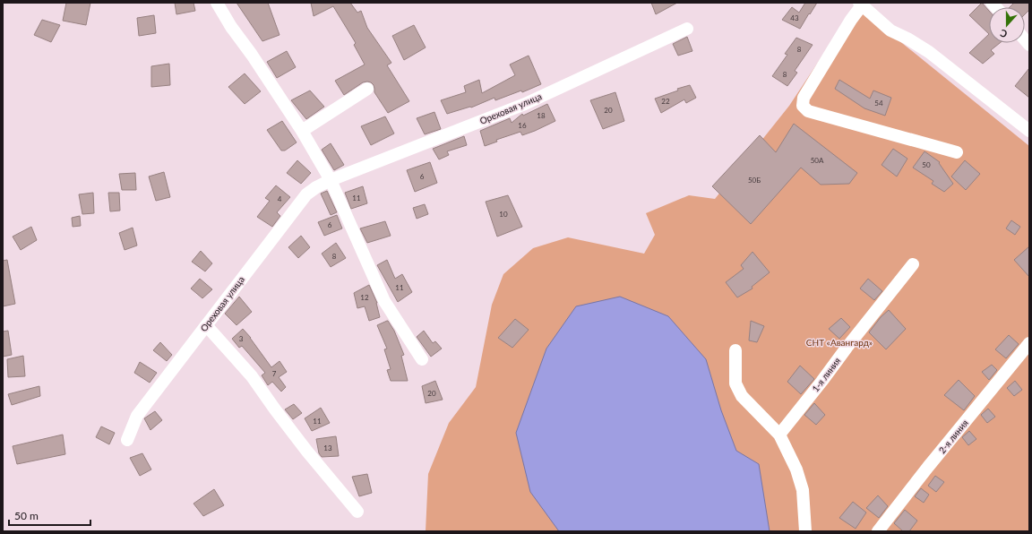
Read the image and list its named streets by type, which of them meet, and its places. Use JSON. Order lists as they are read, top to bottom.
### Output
{
  "streets": {
    "street": ["Ореховая улица", "1-я линия", "2-я линия"]
  },
  "parks": ["СНТ «Авангард»"],
  "house_numbers": [
    "43",
    "8",
    "8",
    "22",
    "54",
    "20",
    "18",
    "16",
    "50А",
    "50",
    "6",
    "50Б",
    "11",
    "4",
    "10",
    "6",
    "8",
    "11",
    "12",
    "3",
    "7",
    "20",
    "11",
    "13"
  ],
  "scale_bar": "50 m",
  "north": "bottom"
}
